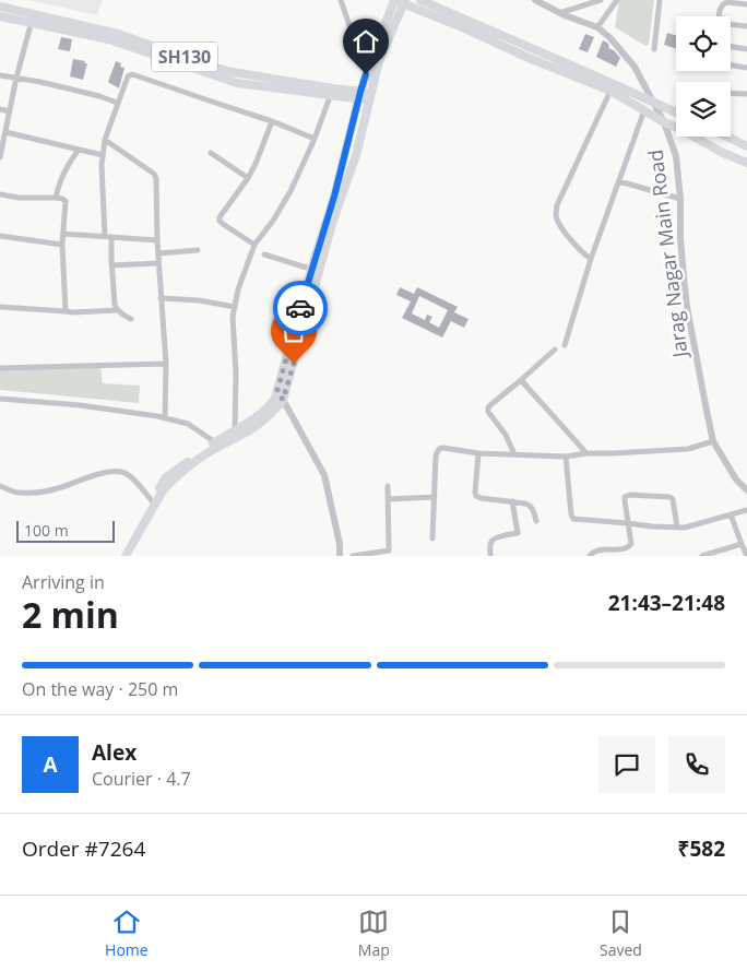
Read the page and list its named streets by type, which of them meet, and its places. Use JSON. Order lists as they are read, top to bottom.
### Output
{
  "streets": {
    "main road": ["SH130"],
    "street": ["Jarag Nagar Main Road"]
  },
  "scale_bar": "100 m",
  "page": {
    "scale": "100 m",
    "heading": ["2 min", "Arriving in", "21:43–21:48"],
    "panel": [
      "Alex",
      "Courier · 4.7",
      "Order #7264",
      "₹582"
    ],
    "bar": "On the way · 250 m",
    "round": "A",
    "tabs": ["Home", "Map", "Saved"]
  }
}
